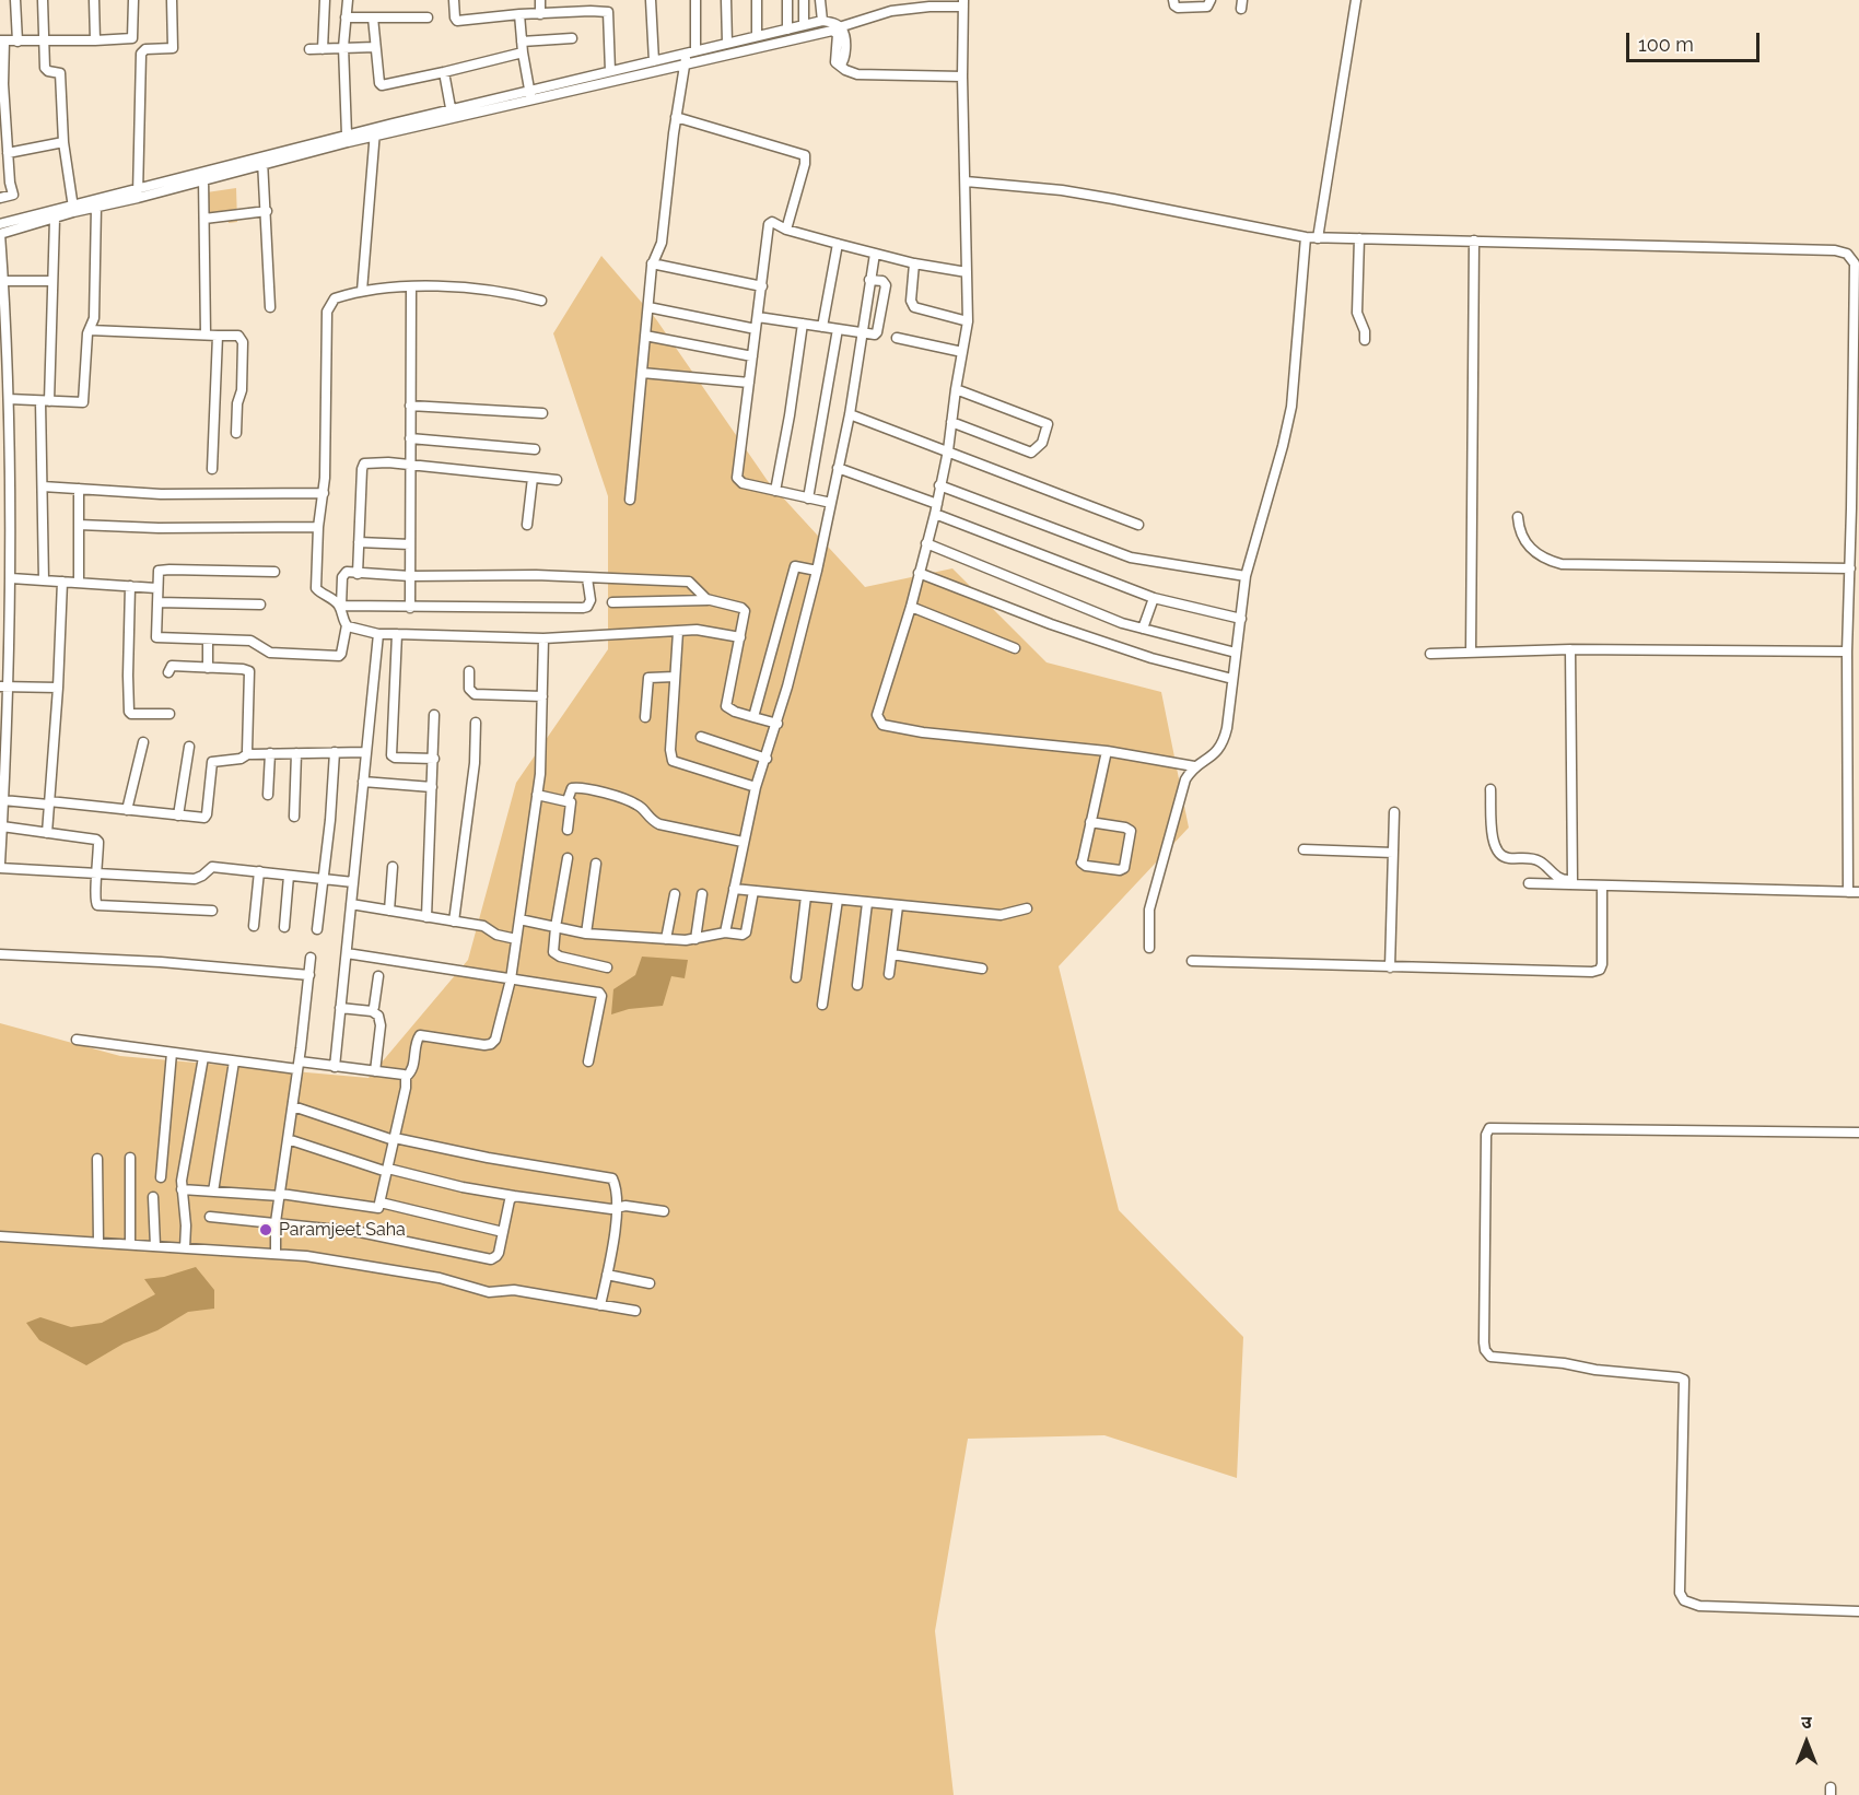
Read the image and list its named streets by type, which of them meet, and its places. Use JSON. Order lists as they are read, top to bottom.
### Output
{
  "places": ["Paramjeet Saha"],
  "scale_bar": "100 m",
  "north": "top"
}
